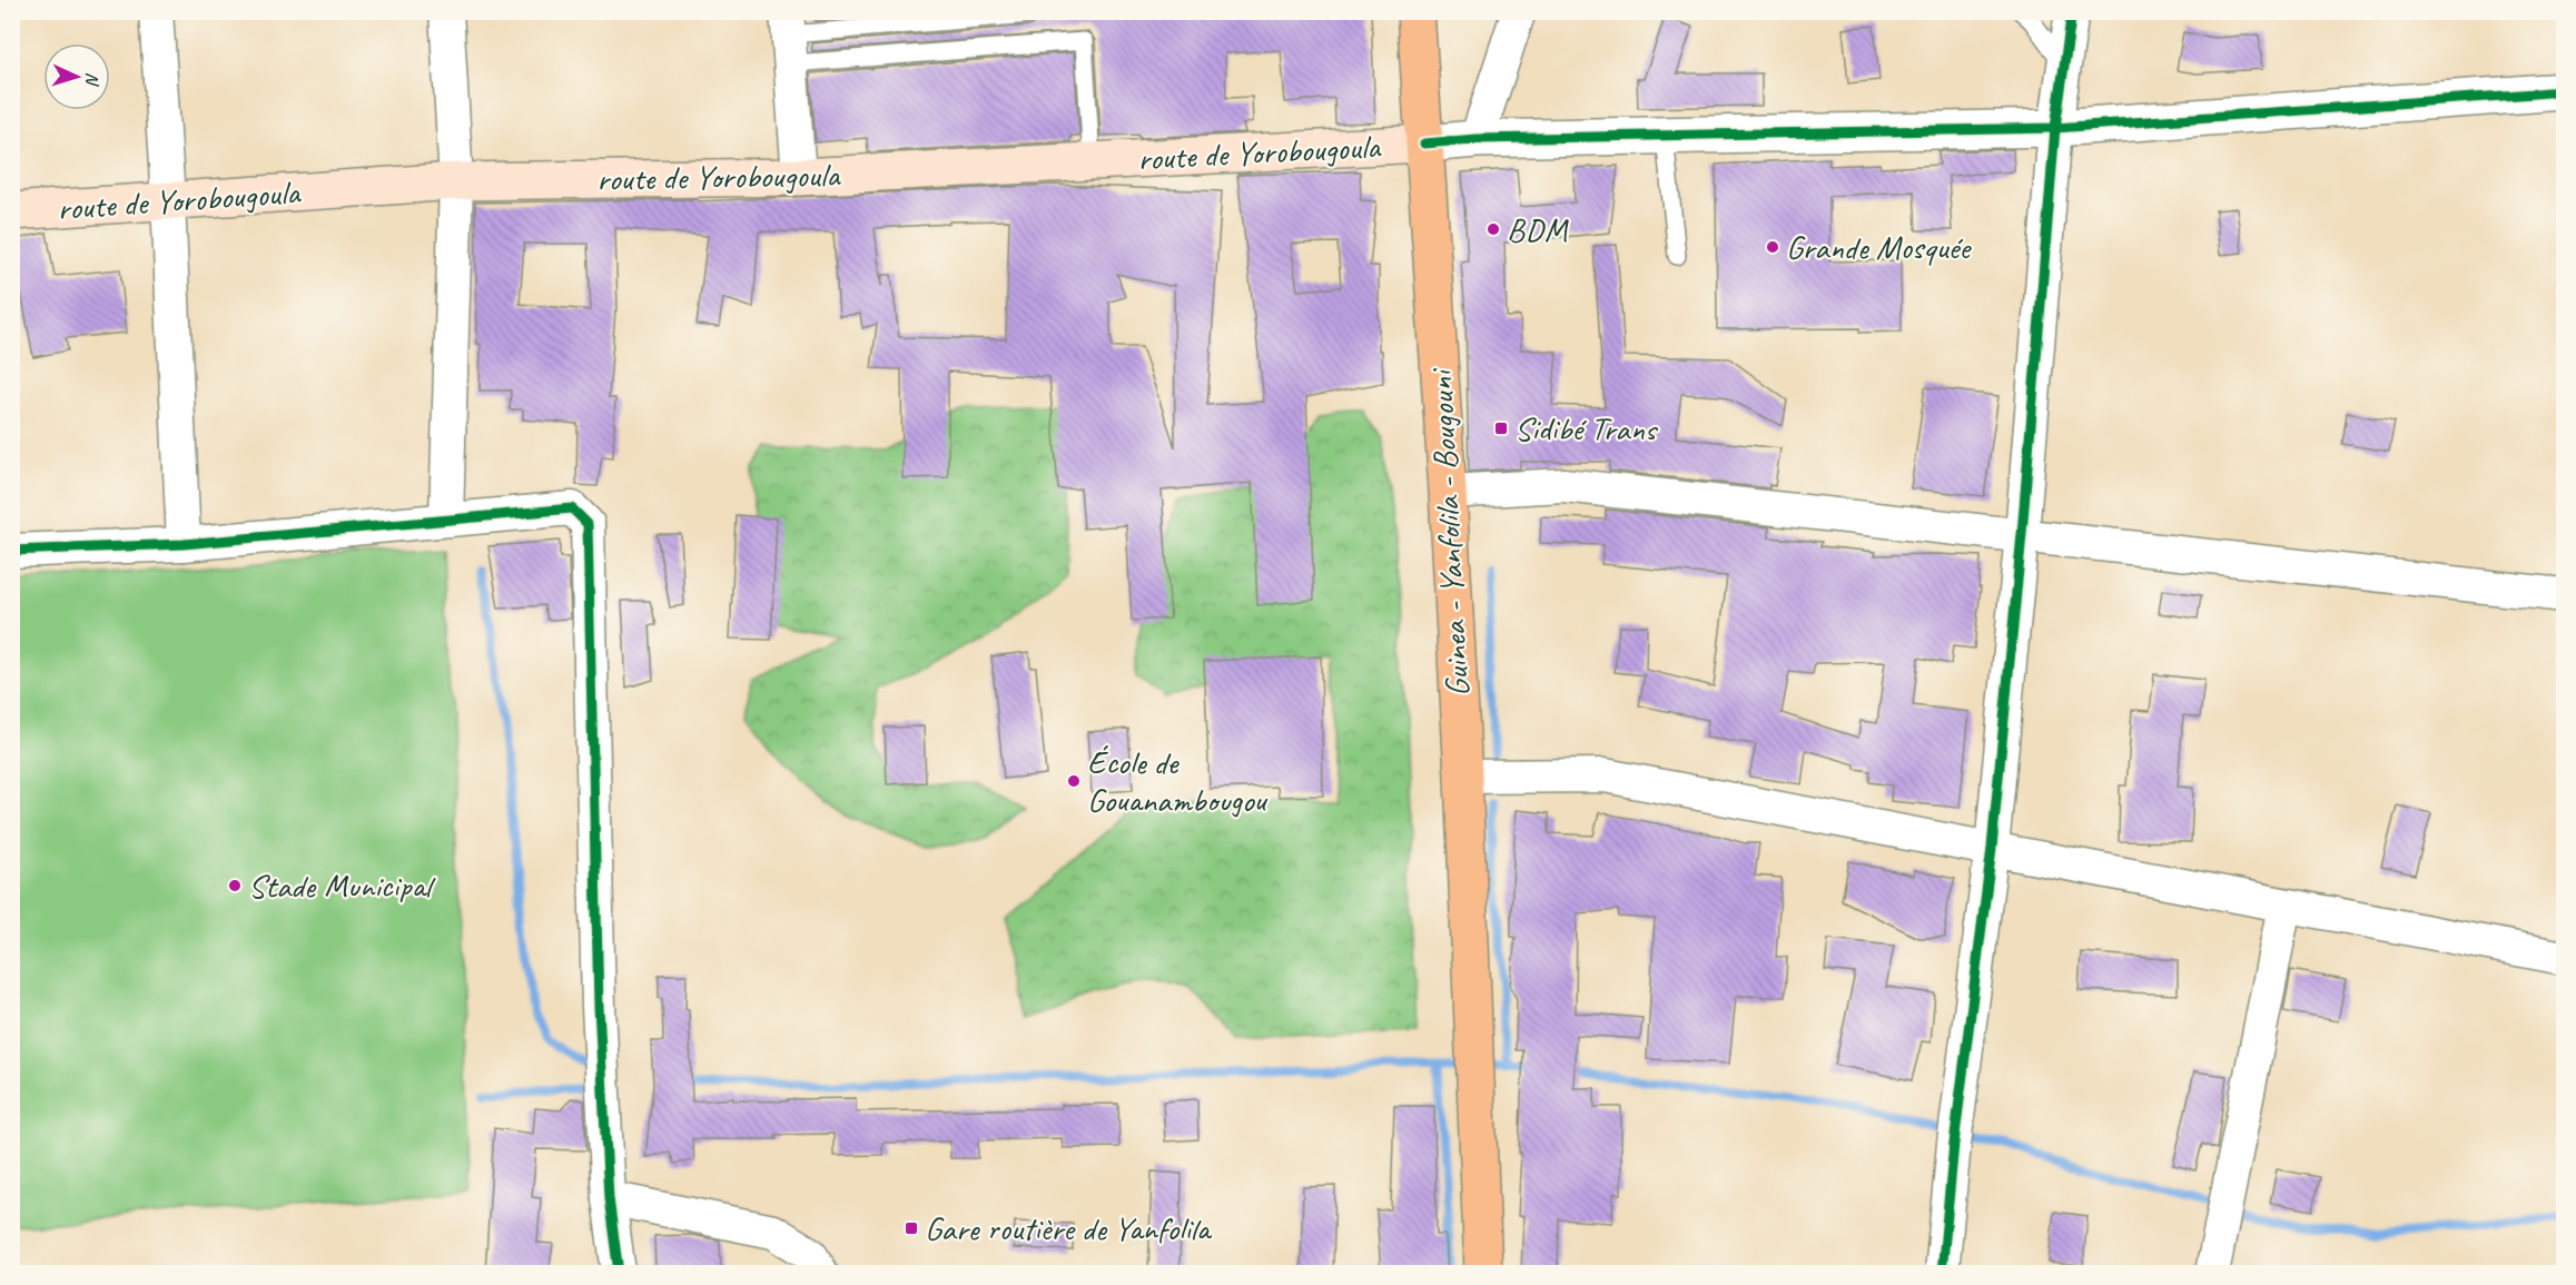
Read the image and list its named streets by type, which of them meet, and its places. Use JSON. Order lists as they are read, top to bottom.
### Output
{
  "streets": {
    "main road": ["route de Yorobougoula", "Guinea - Yanfolila - Bougouni"]
  },
  "crossings": [
    ["route de Yorobougoula", "Guinea - Yanfolila - Bougouni"]
  ],
  "places": {
    "other": [
      "BDM",
      "Grande Mosquée",
      "École de Gouanambougou",
      "Stade Municipal"
    ],
    "transit": ["Sidibé Trans", "Gare routière de Yanfolila"]
  },
  "north": "right"
}
